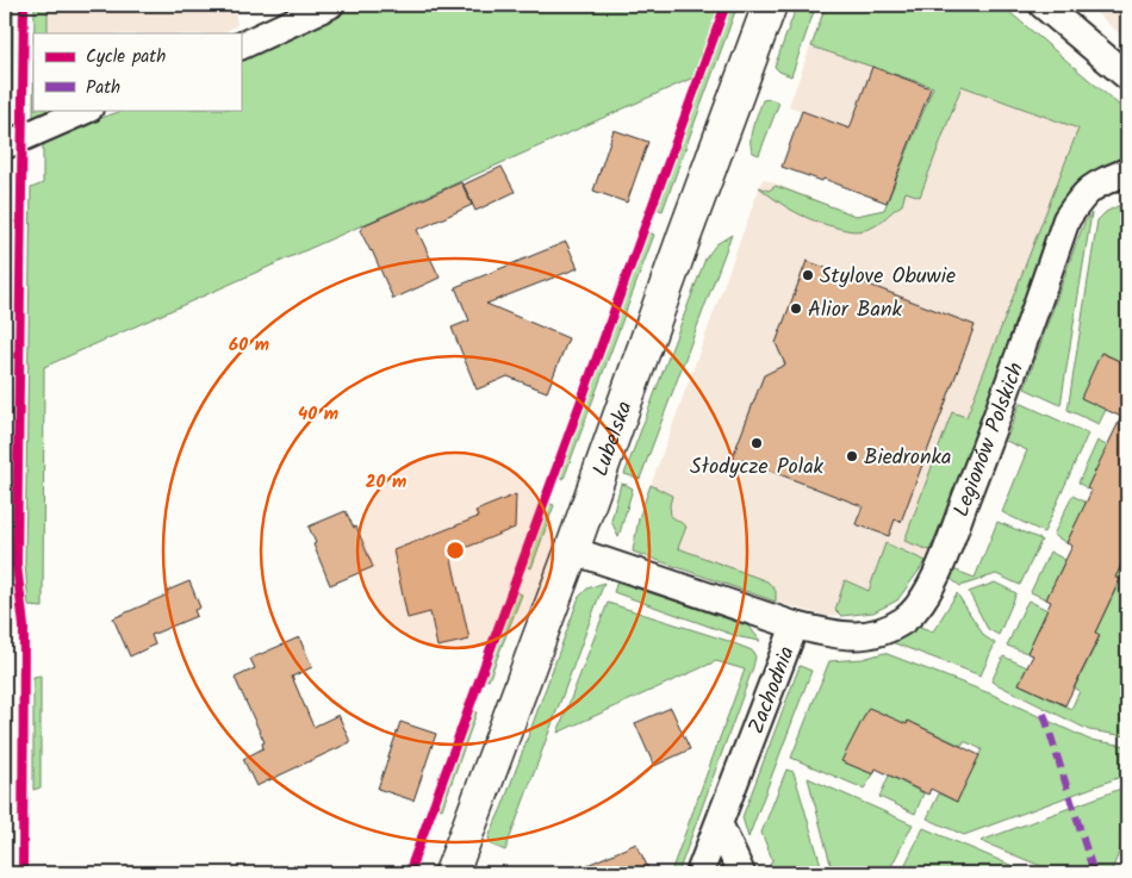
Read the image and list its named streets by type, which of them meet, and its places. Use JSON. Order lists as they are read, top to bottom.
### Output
{
  "streets": {
    "main road": ["Lubelska"],
    "street": ["Legionów Polskich", "Zachodnia"]
  },
  "crossings": [
    ["Lubelska", "Zachodnia"],
    ["Legionów Polskich", "Zachodnia"]
  ],
  "places": [
    "Stylove Obuwie",
    "Alior Bank",
    "Słodycze Polak",
    "Biedronka"
  ],
  "legend": ["Cycle path", "Path"],
  "rings": ["60 m", "40 m", "20 m"]
}
